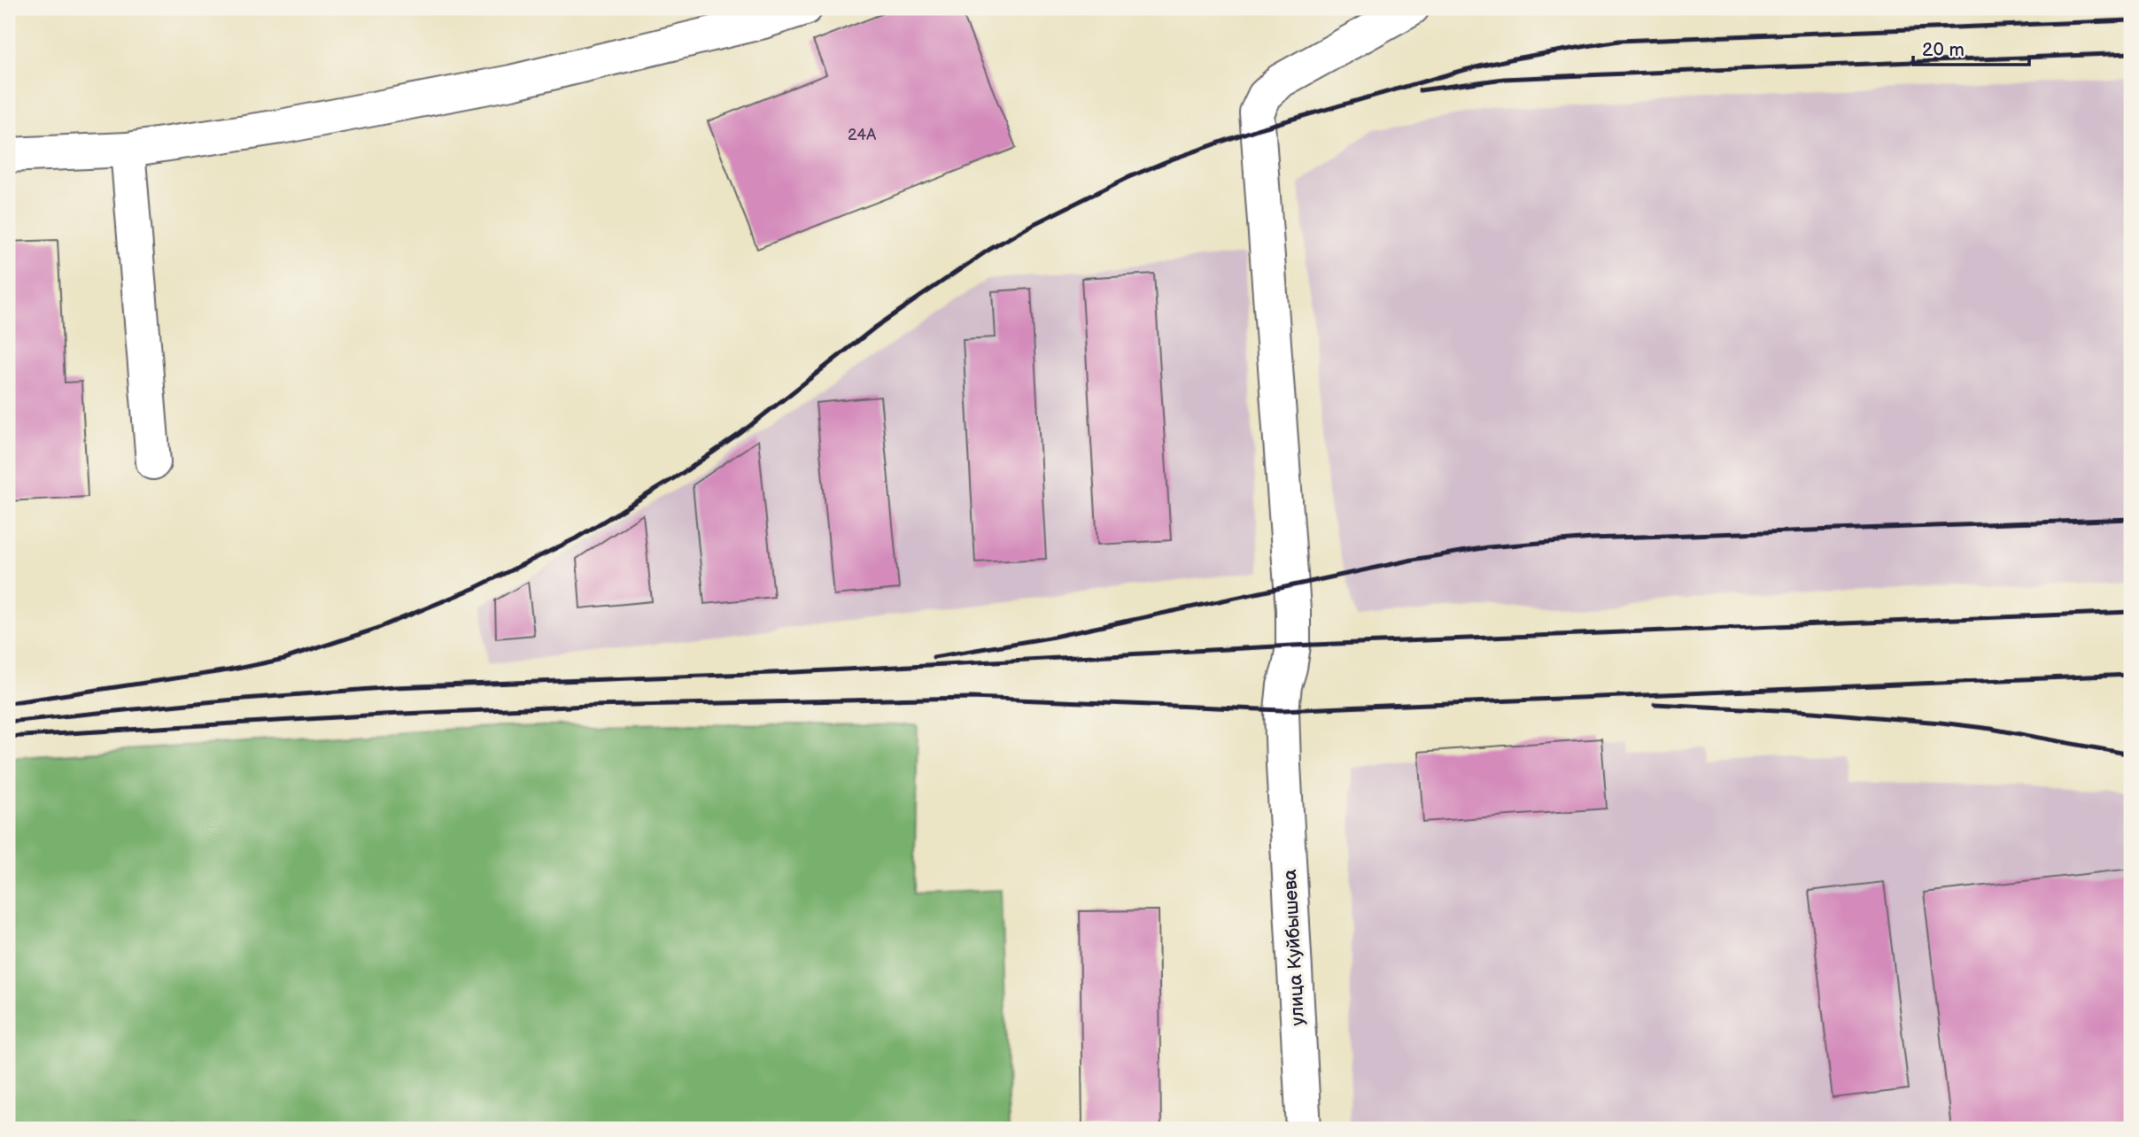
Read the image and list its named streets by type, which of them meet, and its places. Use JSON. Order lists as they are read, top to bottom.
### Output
{
  "streets": {
    "street": ["улица Куйбышева"]
  },
  "house_numbers": ["24А"],
  "scale_bar": "20 m"
}
